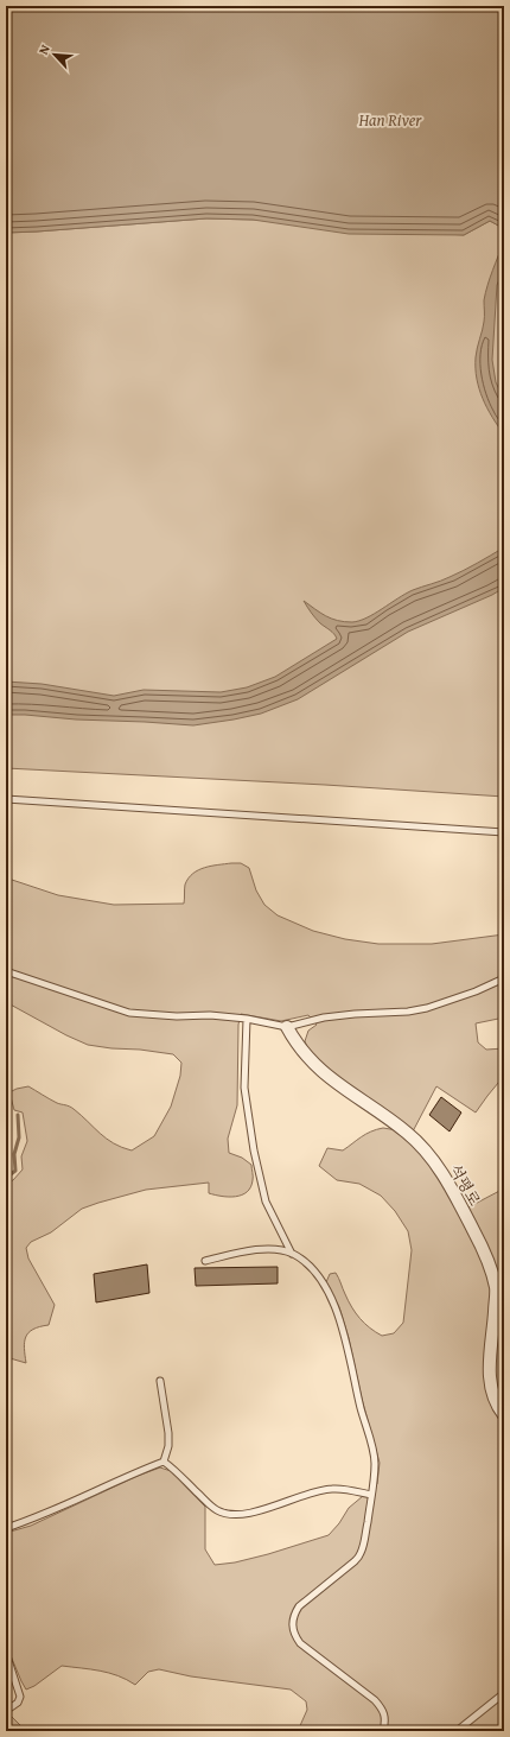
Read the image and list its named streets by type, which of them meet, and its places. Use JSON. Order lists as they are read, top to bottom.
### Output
{
  "streets": {
    "street": ["석평로"]
  },
  "water": ["Han River"],
  "north": "top left"
}
